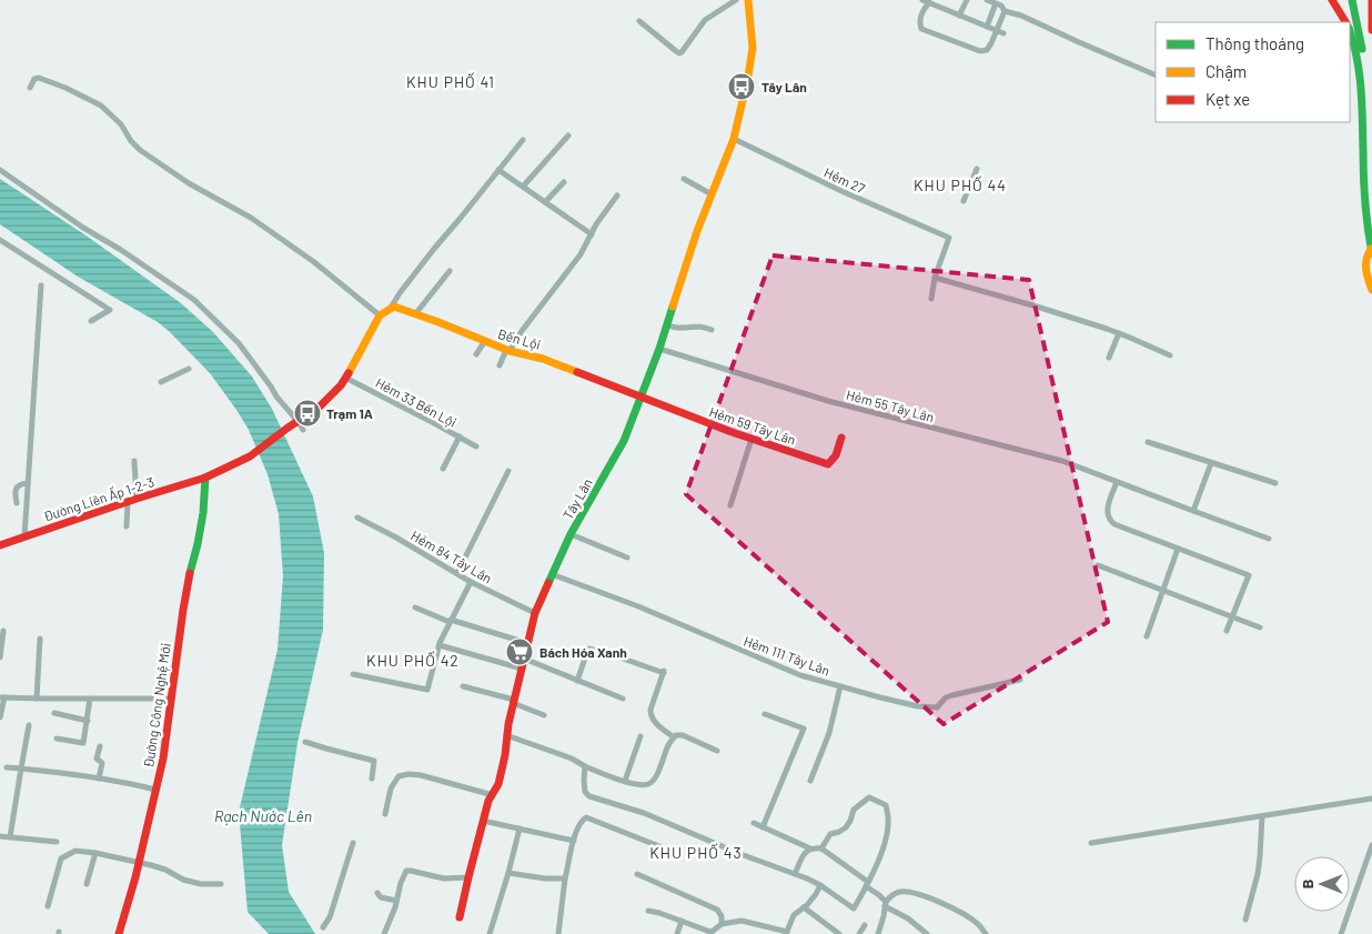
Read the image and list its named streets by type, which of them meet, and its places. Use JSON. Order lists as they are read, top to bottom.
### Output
{
  "streets": {
    "main road": [
      "Bến Lội",
      "Hẻm 59 Tây Lân",
      "Đường Liên Ấp 1-2-3",
      "Tây Lân",
      "Đường Công Nghệ Mới"
    ],
    "street": [
      "Hẻm 27",
      "Hẻm 33 Bến Lội",
      "Hẻm 55 Tây Lân",
      "Hẻm 84 Tây Lân",
      "Hẻm 111 Tây Lân"
    ]
  },
  "crossings": [
    ["Hẻm 27", "Tây Lân"],
    ["Bến Lội", "Hẻm 59 Tây Lân"],
    ["Bến Lội", "Tây Lân"],
    ["Hẻm 33 Bến Lội", "Đường Liên Ấp 1-2-3"],
    ["Hẻm 55 Tây Lân", "Tây Lân"],
    ["Hẻm 59 Tây Lân", "Tây Lân"],
    ["Đường Liên Ấp 1-2-3", "Đường Công Nghệ Mới"],
    ["Tây Lân", "Hẻm 84 Tây Lân"],
    ["Tây Lân", "Hẻm 111 Tây Lân"]
  ],
  "districts": [
    "KHU PHỐ 41",
    "KHU PHỐ 44",
    "KHU PHỐ 42",
    "KHU PHỐ 43"
  ],
  "water": ["Rạch Nước Lên"],
  "places": {
    "bus stop": ["Tây Lân", "Trạm 1A"],
    "supermarket": ["Bách Hóa Xanh"]
  },
  "legend": ["Thông thoáng", "Chậm", "Kẹt xe"],
  "north": "left"
}
